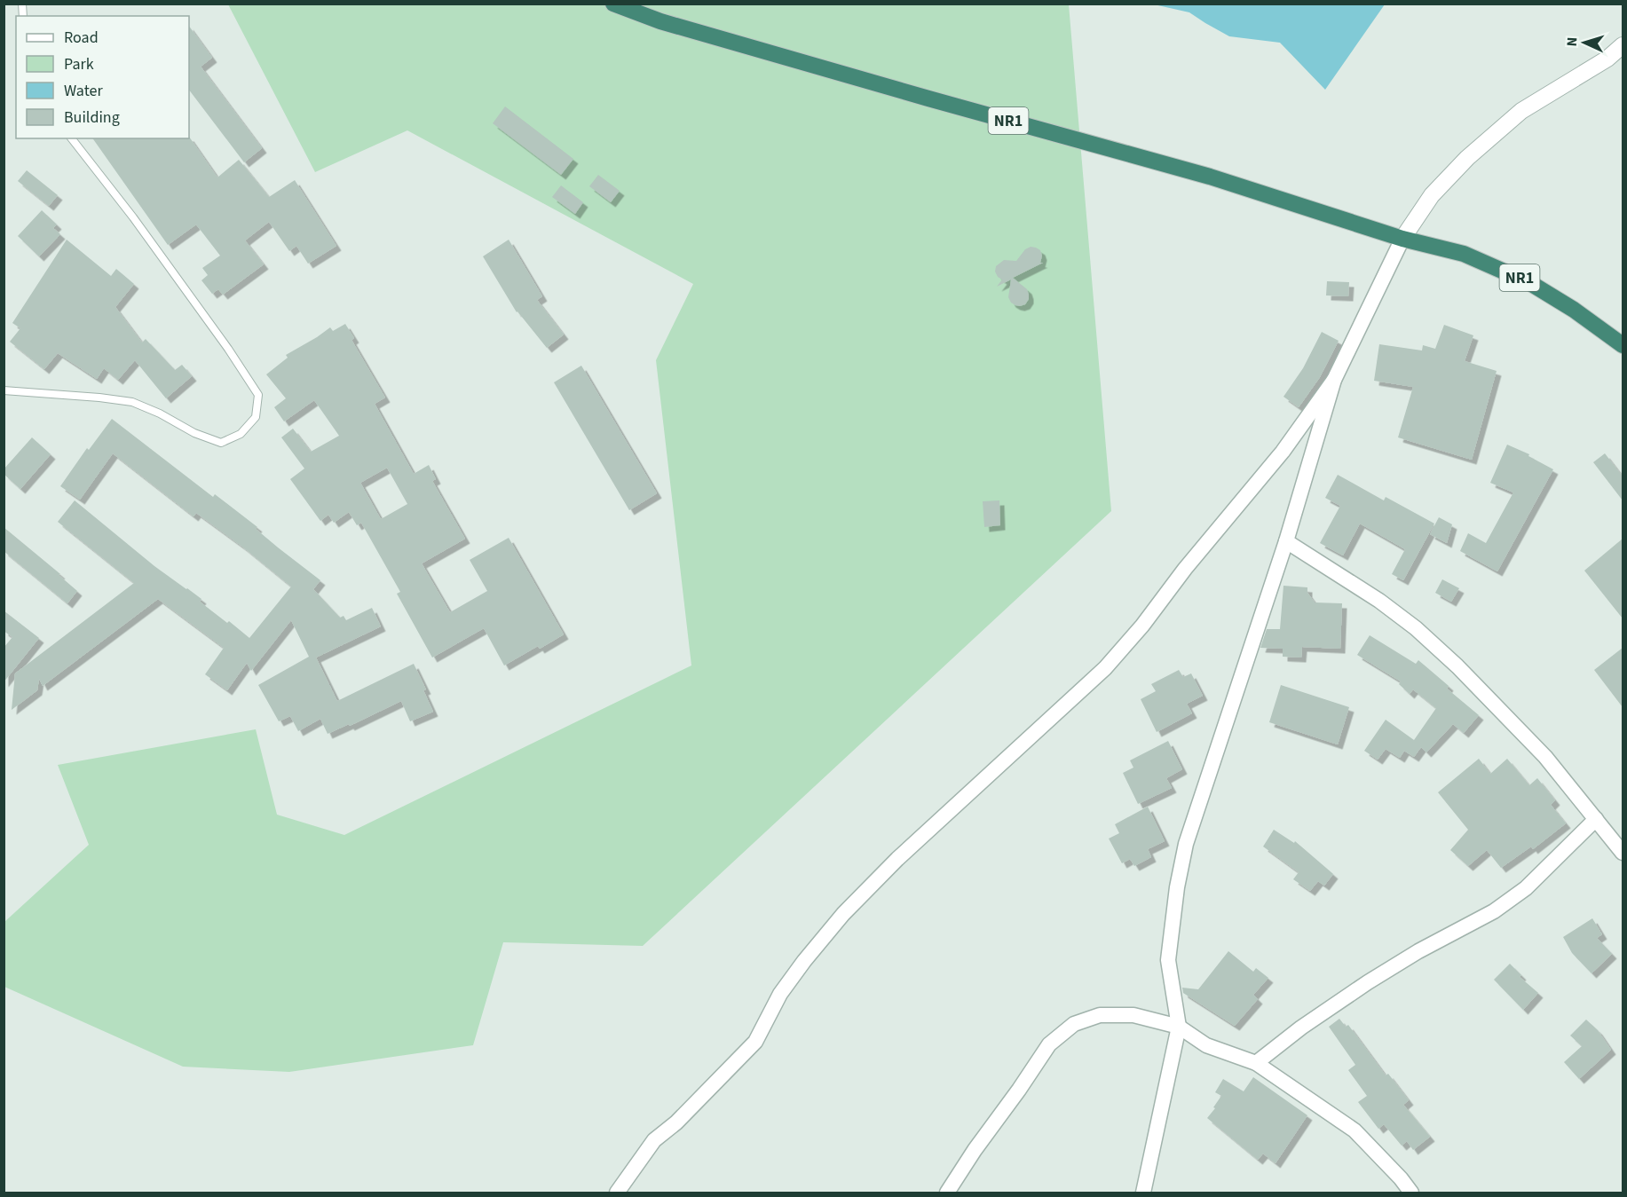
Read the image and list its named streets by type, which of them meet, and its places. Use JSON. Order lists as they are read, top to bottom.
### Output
{
  "streets": {
    "highway": ["NR1"]
  },
  "legend": [
    "Road",
    "Park",
    "Water",
    "Building"
  ],
  "north": "left"
}
